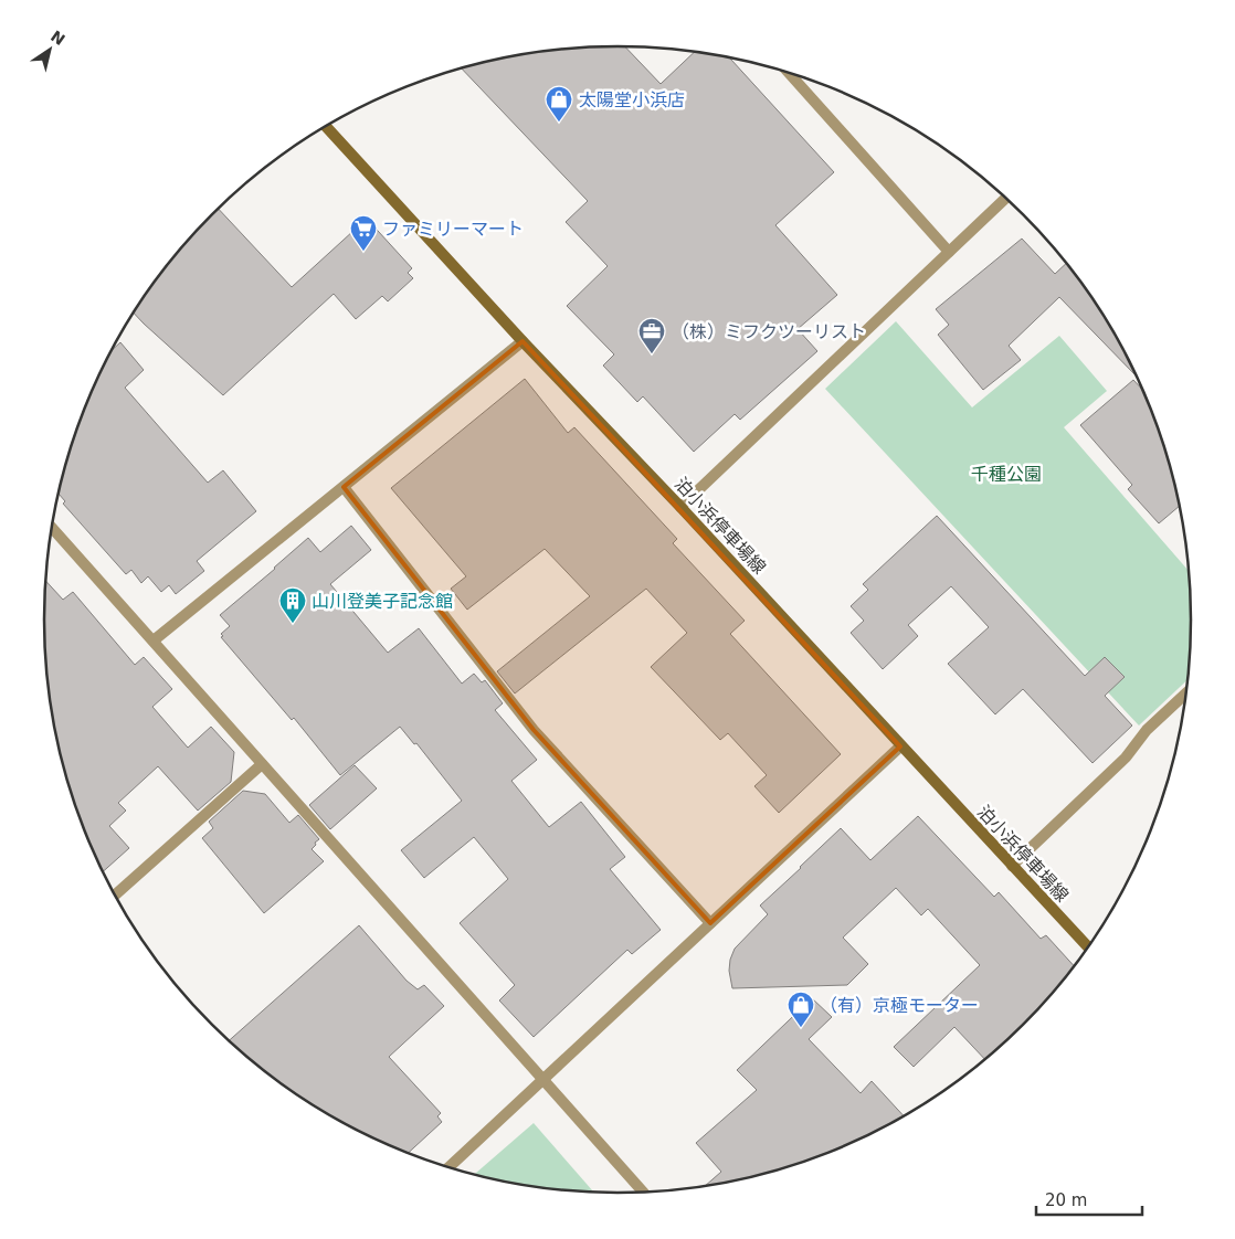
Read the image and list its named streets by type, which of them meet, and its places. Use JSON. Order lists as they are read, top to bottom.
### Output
{
  "streets": {
    "main road": ["泊小浜停車場線"]
  },
  "parks": ["千種公園"],
  "places": {
    "shop": ["太陽堂小浜店", "（有）京極モーター"],
    "supermarket": ["ファミリーマート"],
    "office": ["（株）ミフクツーリスト"],
    "building": ["山川登美子記念館"]
  },
  "scale_bar": "20 m",
  "north": "top right"
}
